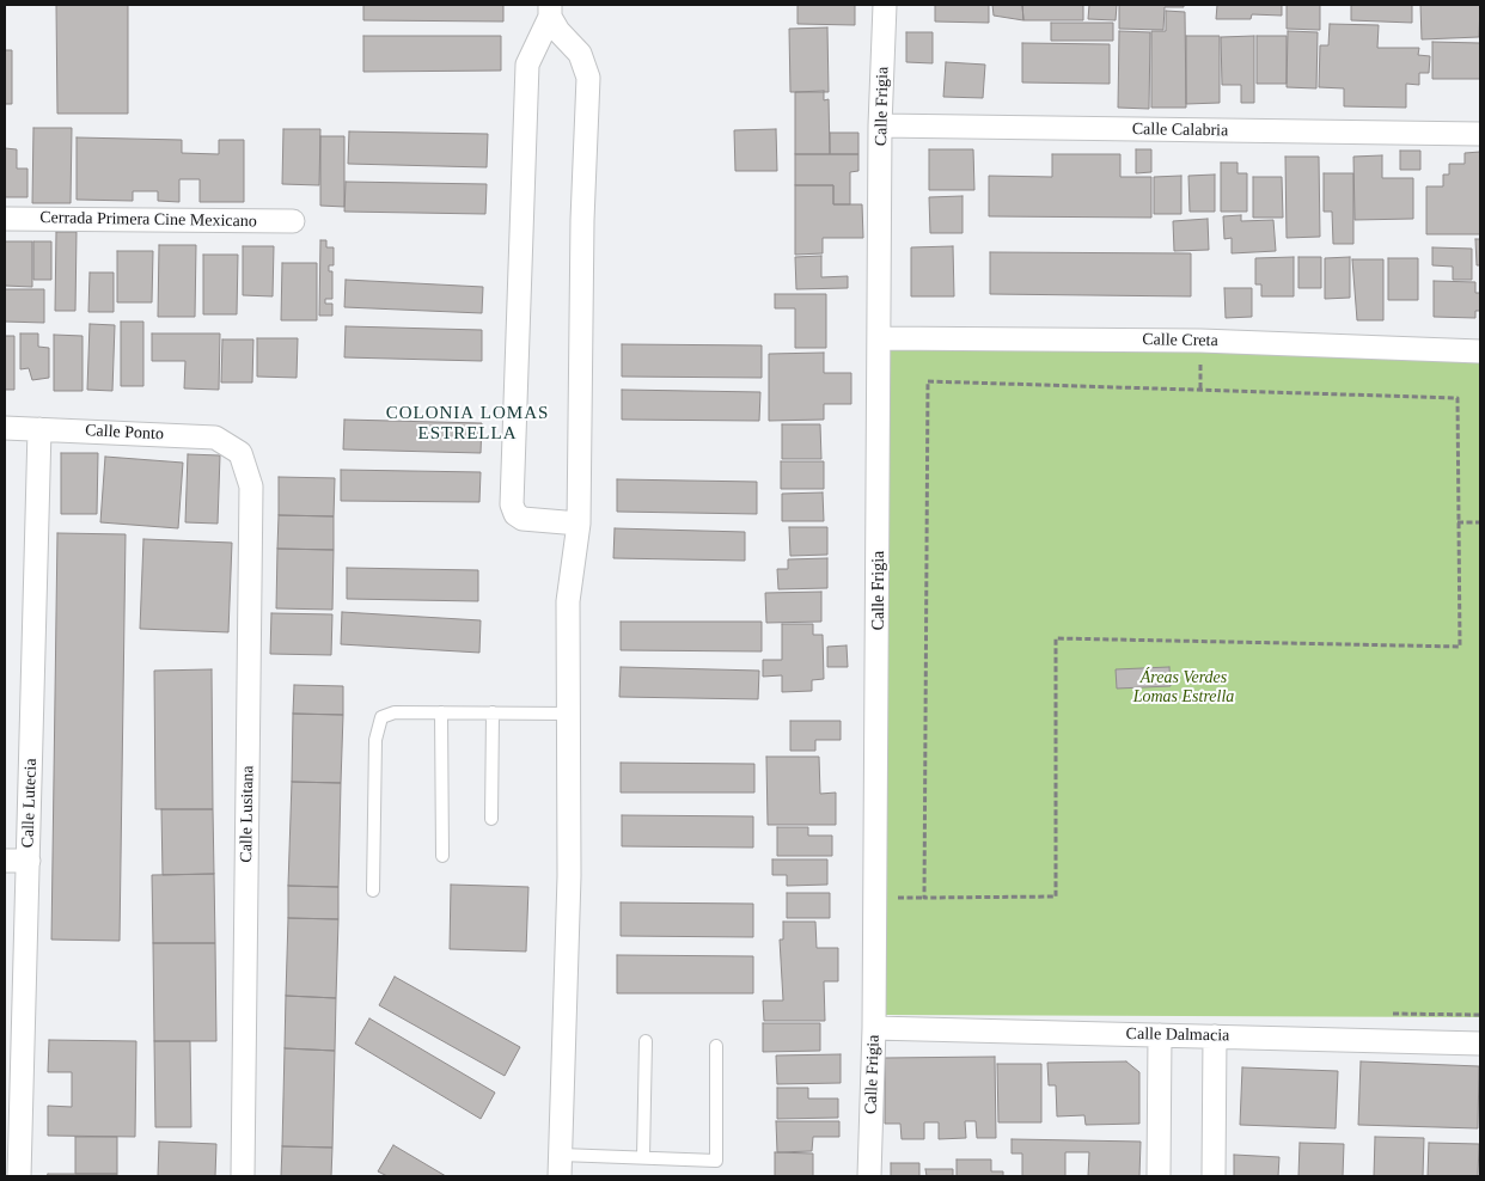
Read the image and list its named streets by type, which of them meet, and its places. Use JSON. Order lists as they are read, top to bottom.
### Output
{
  "streets": {
    "street": [
      "Calle Frigia",
      "Calle Calabria",
      "Cerrada Primera Cine Mexicano",
      "Calle Creta",
      "Calle Ponto",
      "Calle Lutecia",
      "Calle Lusitana",
      "Calle Dalmacia"
    ]
  },
  "crossings": [
    ["Calle Frigia", "Calle Calabria"],
    ["Calle Frigia", "Calle Creta"],
    ["Calle Frigia", "Calle Dalmacia"],
    ["Calle Ponto", "Calle Lutecia"],
    ["Calle Ponto", "Calle Lusitana"]
  ],
  "districts": ["COLONIA LOMAS ESTRELLA"],
  "parks": ["Áreas Verdes Lomas Estrella"]
}
